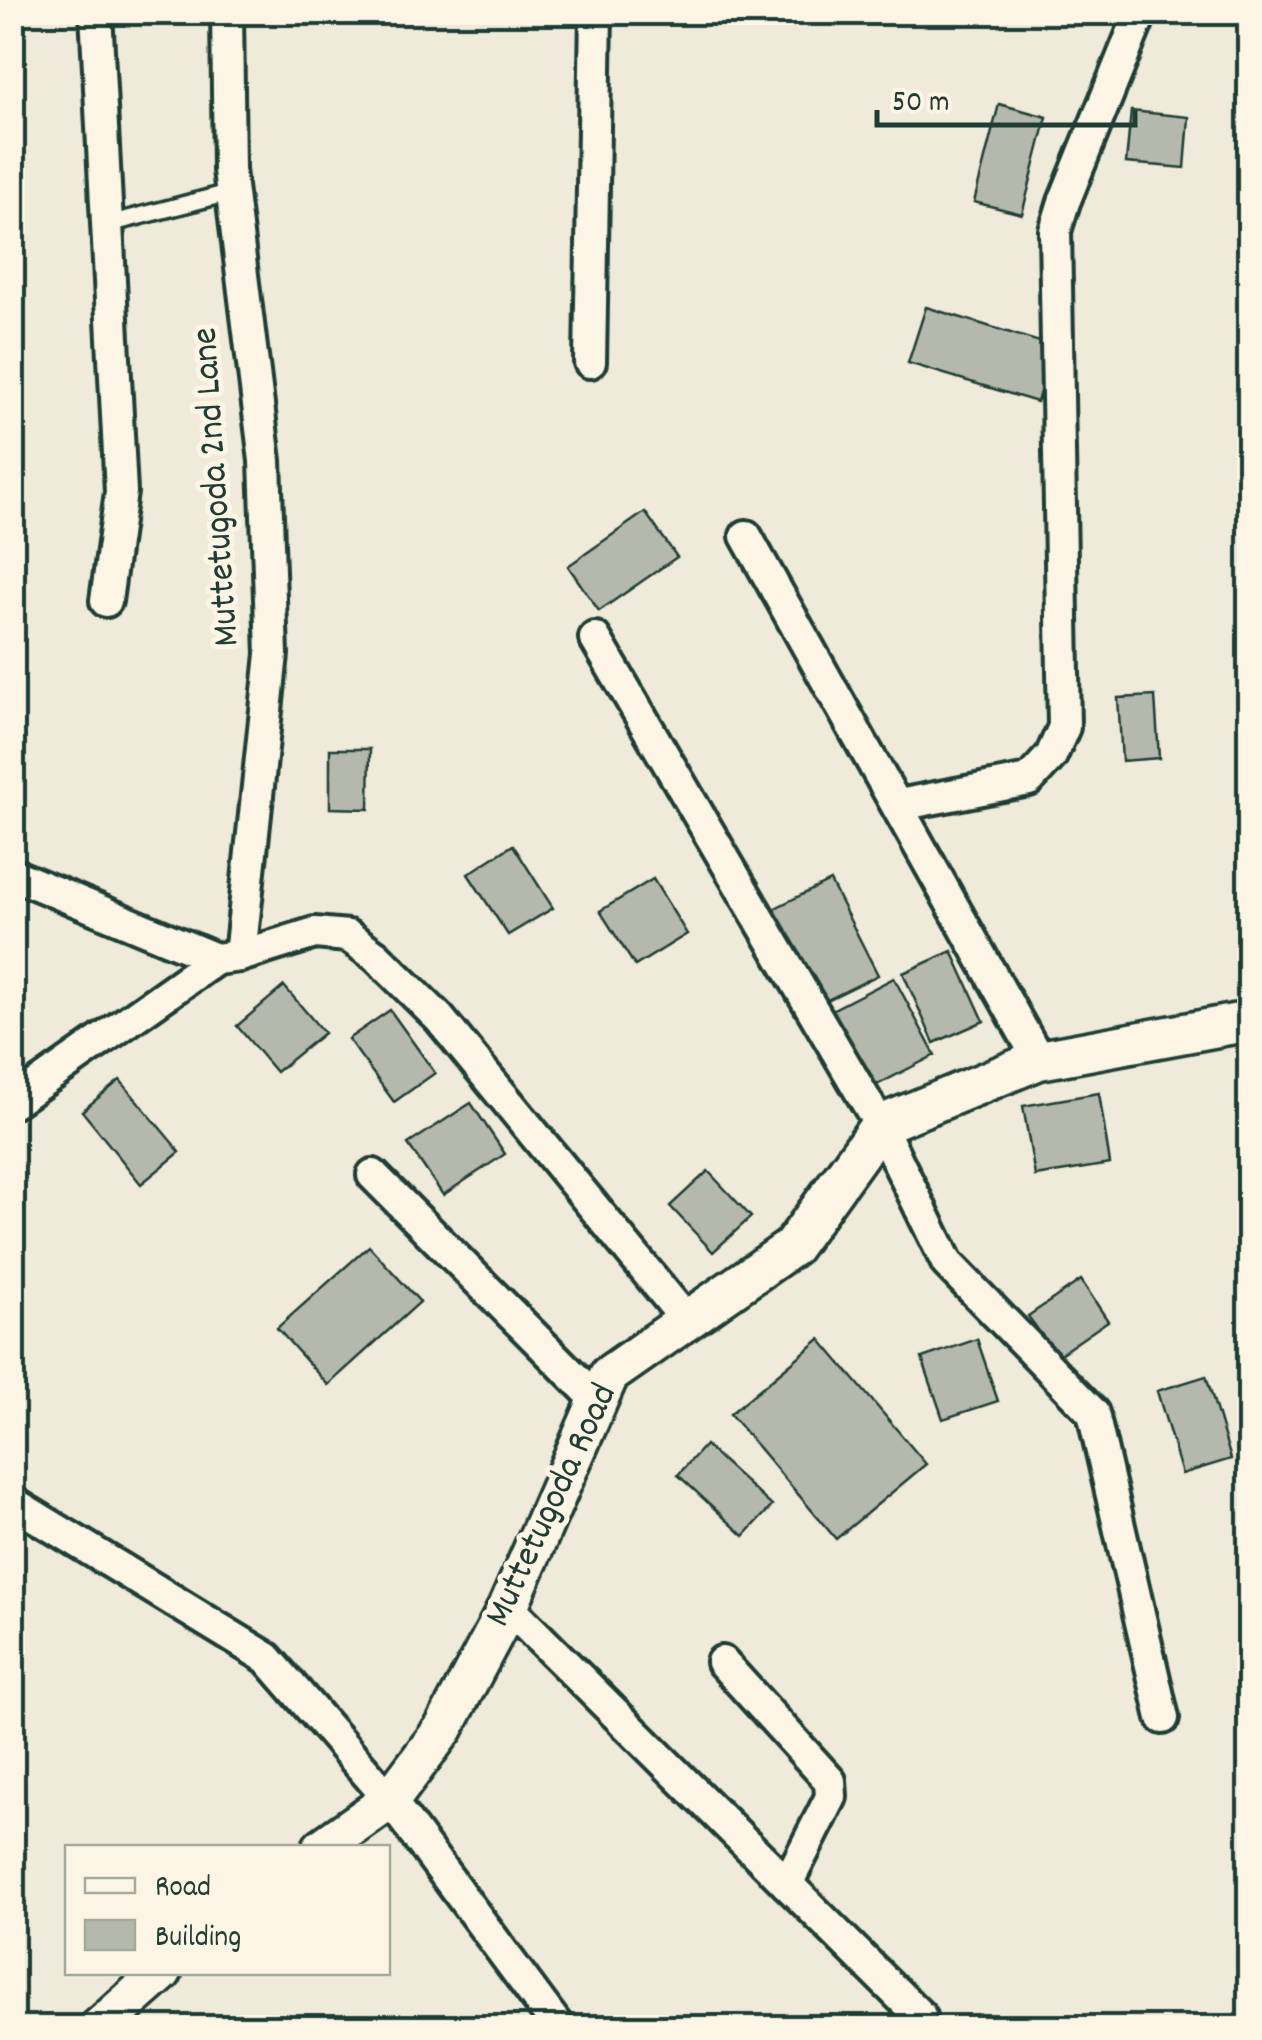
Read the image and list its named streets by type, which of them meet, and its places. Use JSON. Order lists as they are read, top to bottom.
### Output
{
  "streets": {
    "street": ["Muttetugoda 2nd Lane", "Muttetugoda Road"]
  },
  "legend": ["Road", "Building"],
  "scale_bar": "50 m"
}
